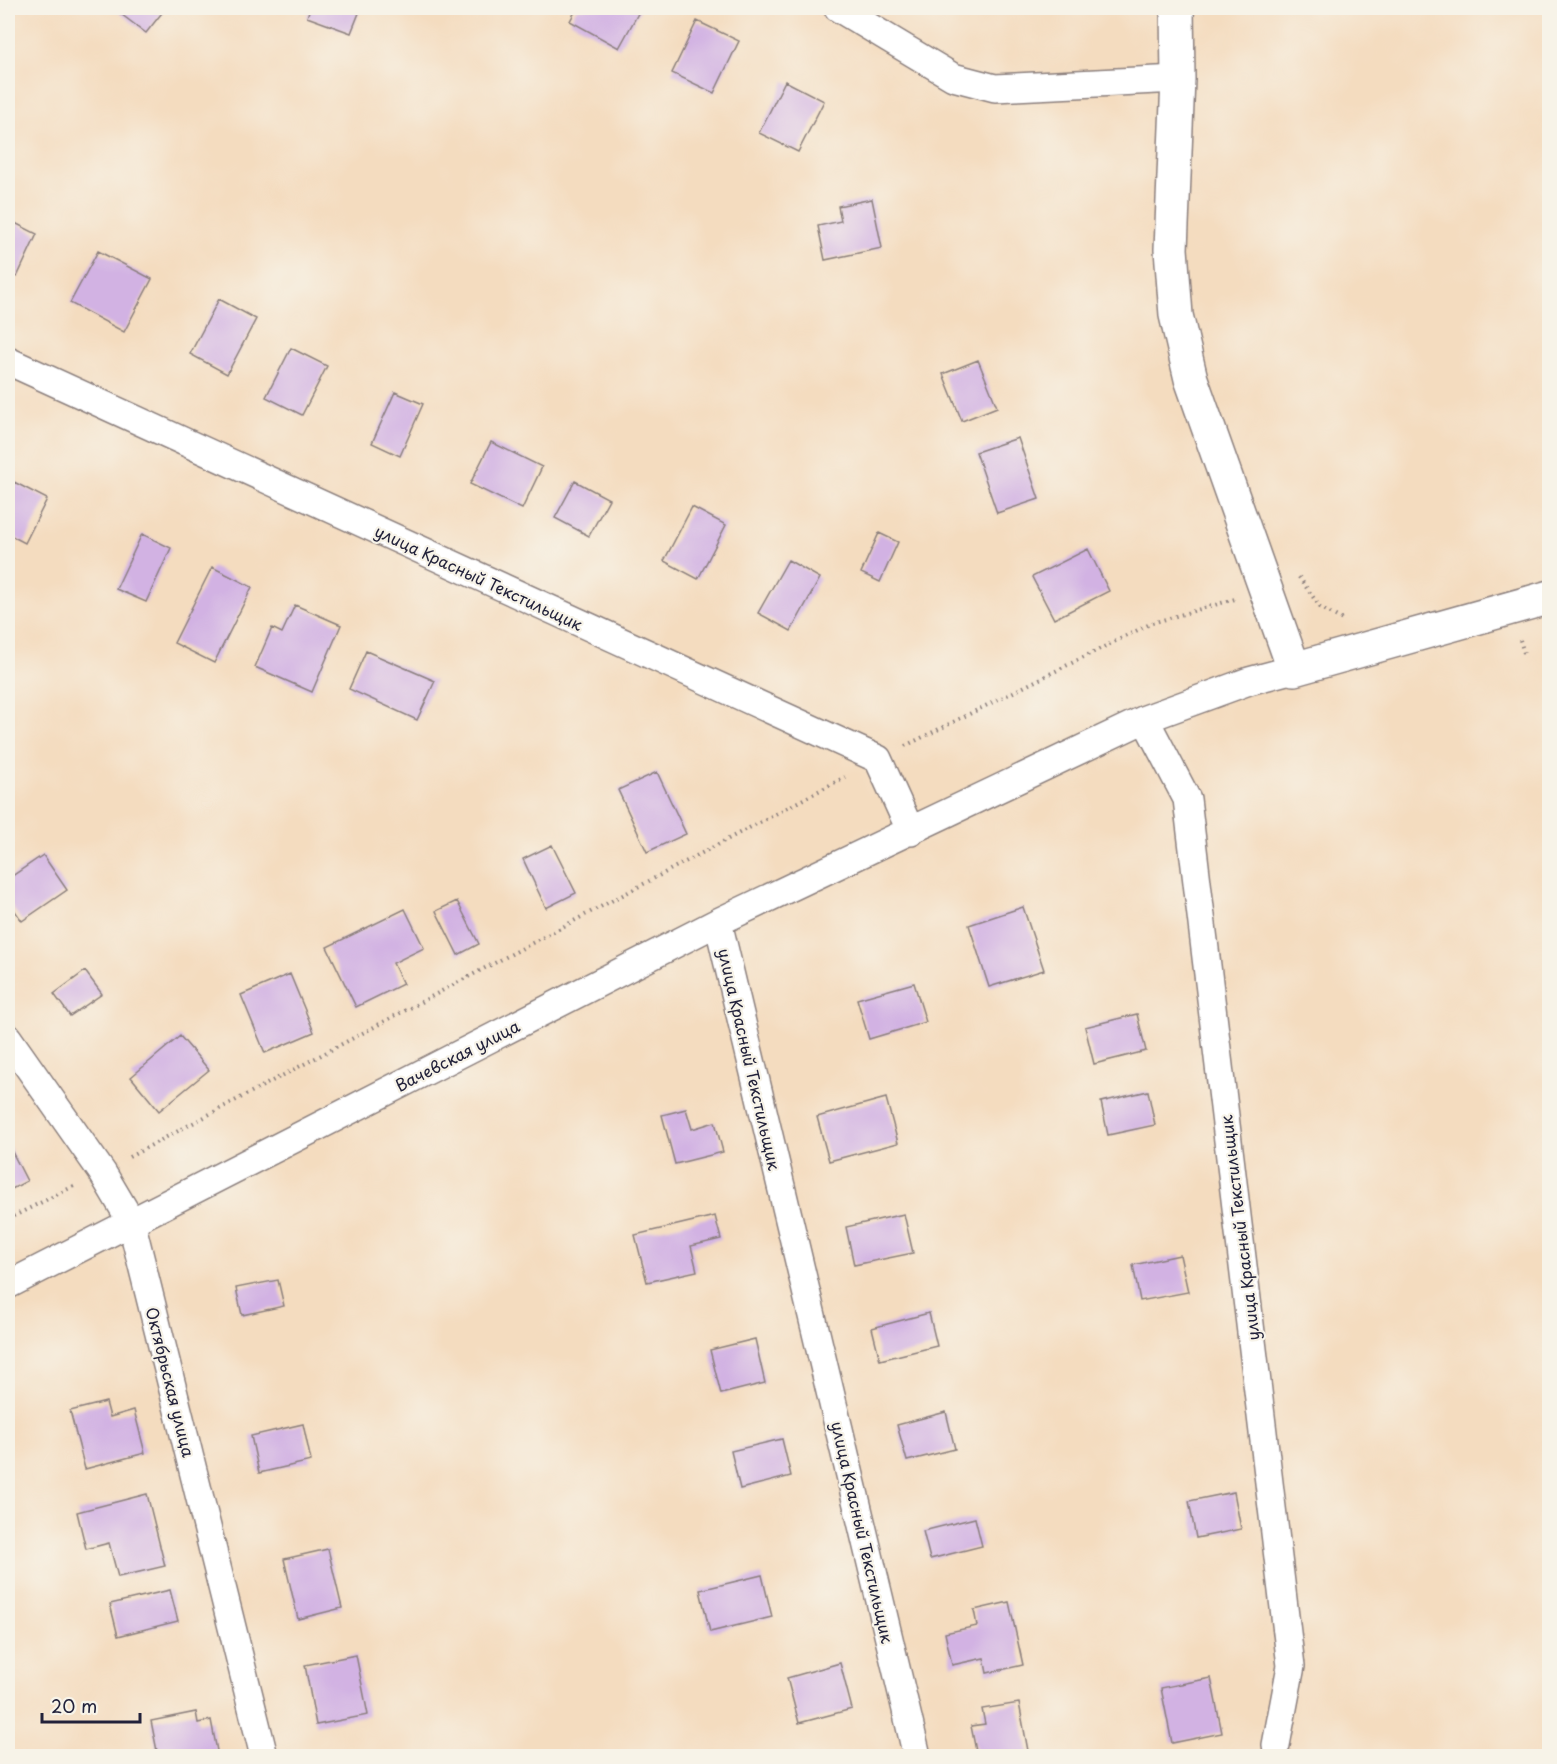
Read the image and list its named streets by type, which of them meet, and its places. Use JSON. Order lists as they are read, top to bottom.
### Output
{
  "streets": {
    "street": ["улица Красный Текстильщик", "Вачевская улица", "Октябрьская улица"]
  },
  "crossings": [
    ["улица Красный Текстильщик", "Вачевская улица"],
    ["Вачевская улица", "Октябрьская улица"]
  ],
  "scale_bar": "20 m"
}
